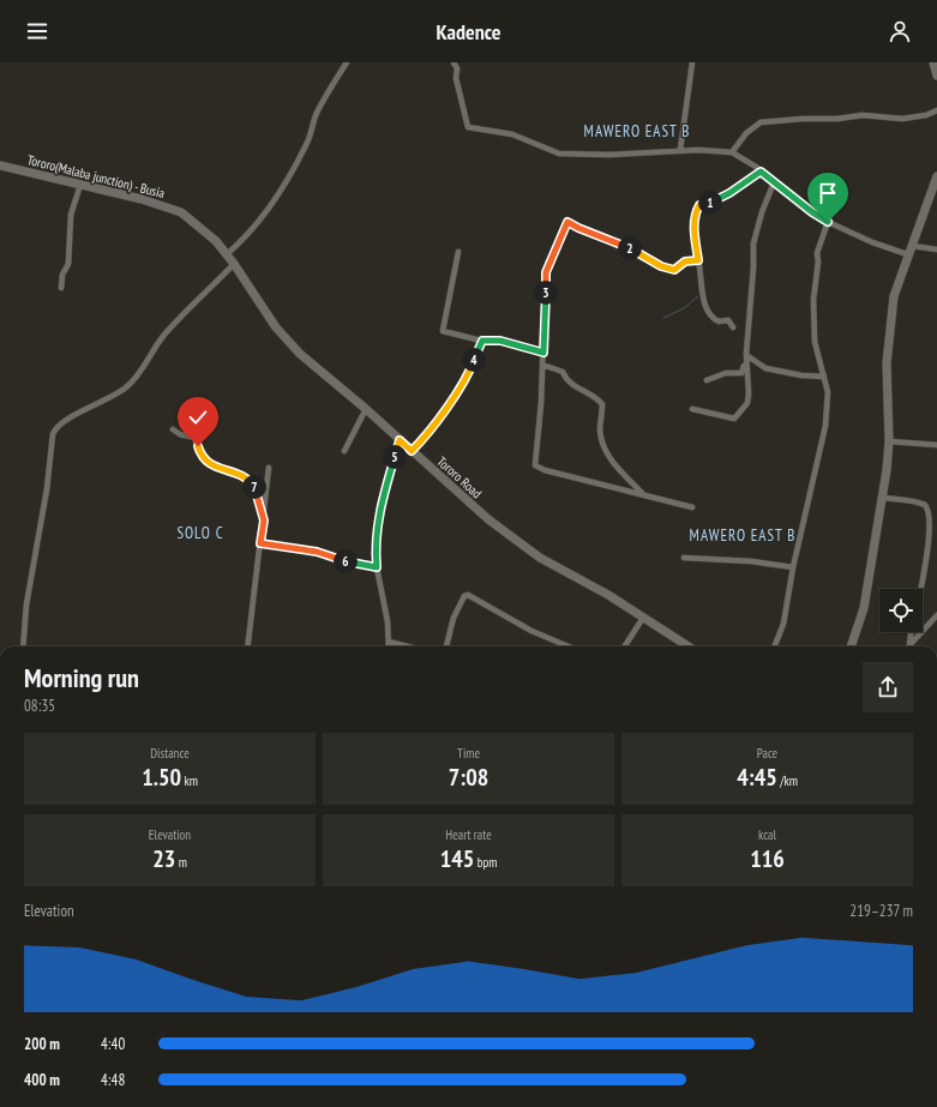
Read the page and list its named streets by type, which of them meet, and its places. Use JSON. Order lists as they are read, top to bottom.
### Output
{
  "streets": {
    "main road": ["Tororo(Malaba junction) - Busia", "Tororo Road"]
  },
  "crossings": [
    ["Tororo(Malaba junction) - Busia", "Tororo Road"]
  ],
  "districts": ["MAWERO EAST B", "SOLO C", "MAWERO EAST B"],
  "page": {
    "header": "Kadence",
    "pins": [
      "1",
      "2",
      "3",
      "4",
      "5",
      "7",
      "6"
    ],
    "heading": ["Morning run", "08:35"],
    "stats": [
      ["Distance", "1.50 km"],
      ["Time", "7:08"],
      ["Pace", "4:45 /km"],
      ["Elevation", "23 m"],
      ["Heart rate", "145 bpm"],
      ["kcal", "116"]
    ],
    "chart": ["Elevation", "219–237 m"],
    "list": [
      {
        "name": "200 m",
        "note": "4:40"
      },
      {
        "name": "400 m",
        "note": "4:48"
      }
    ]
  }
}
